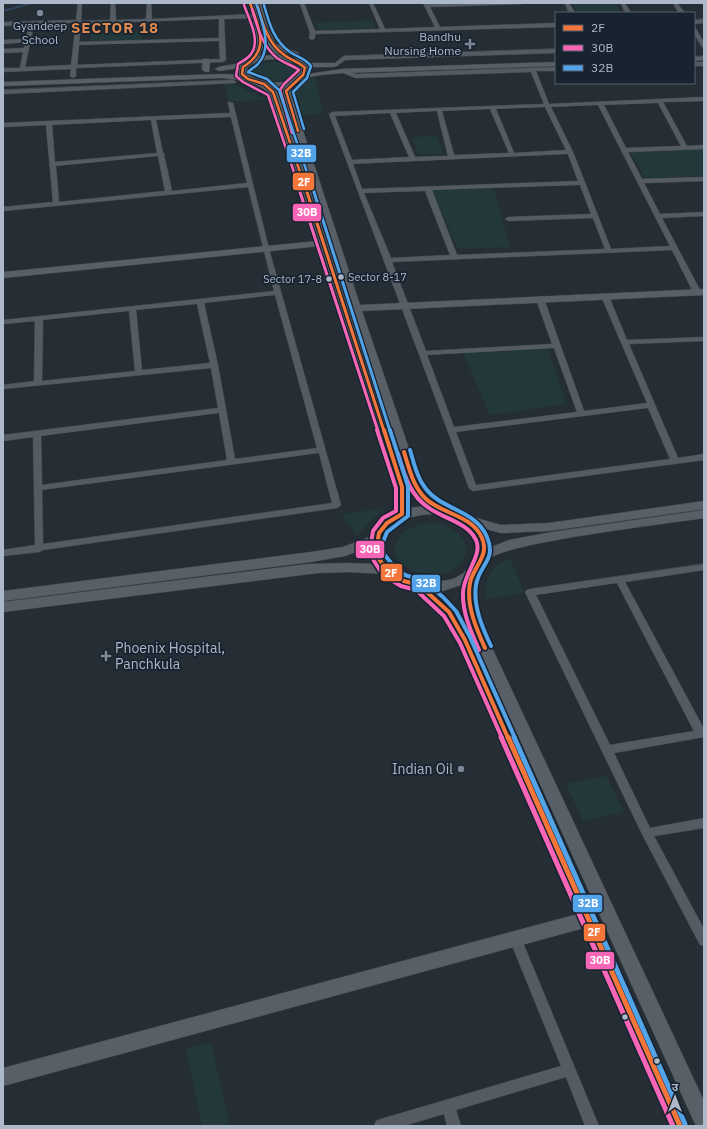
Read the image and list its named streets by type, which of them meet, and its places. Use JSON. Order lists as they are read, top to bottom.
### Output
{
  "districts": ["SECTOR 18"],
  "places": {
    "other": [
      "Gyandeep School",
      "Sector 8-17",
      "Sector 17-8",
      "Indian Oil"
    ],
    "health": ["Bandhu Nursing Home", "Phoenix Hospital, Panchkula"]
  },
  "lines": ["transit line 2F", "transit line 32B", "transit line 30B"],
  "legend": ["2F", "30B", "32B"],
  "north": "top"
}
